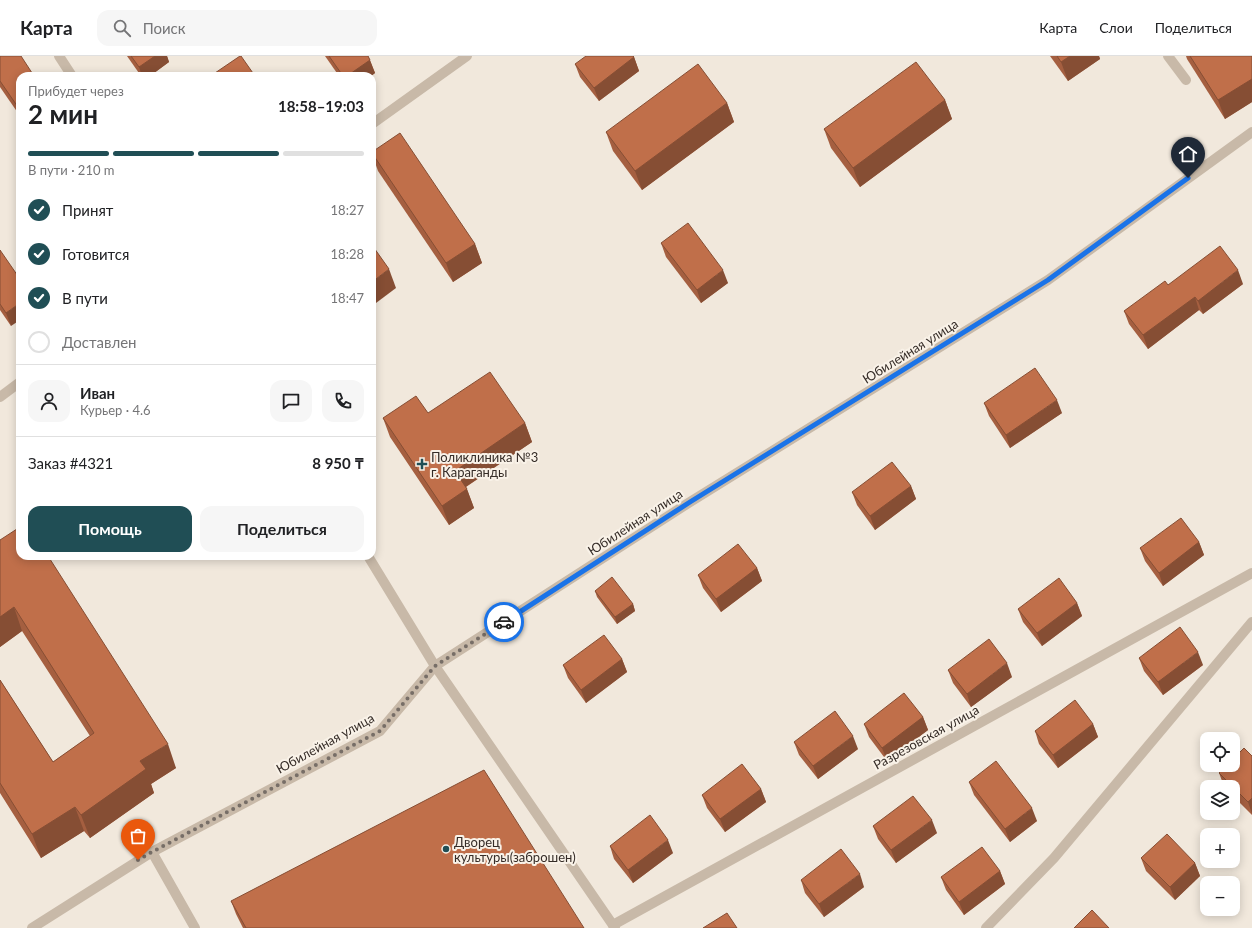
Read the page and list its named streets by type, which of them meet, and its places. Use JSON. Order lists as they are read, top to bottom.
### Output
{
  "streets": {
    "street": ["Юбилейная улица", "Разрезовская улица"]
  },
  "places": {
    "health": ["Поликлиника №3 г. Караганды"],
    "other": ["Дворец культуры(заброшен)"]
  },
  "page": {
    "header": "Карта",
    "search": "Поиск",
    "nav": ["Карта", "Слои", "Поделиться"],
    "heading": ["2 мин", "Прибудет через", "18:58–19:03"],
    "panel": [
      "Иван",
      "Курьер · 4.6",
      "Заказ #4321",
      "8 950 ₸"
    ],
    "bar": "В пути · 210 m",
    "list": [
      ["Принят", "18:27"],
      ["Готовится", "18:28"],
      ["В пути", "18:47"],
      "Доставлен"
    ],
    "buttons": ["Помощь", "Поделиться"],
    "map_buttons": ["+", "−"]
  }
}
